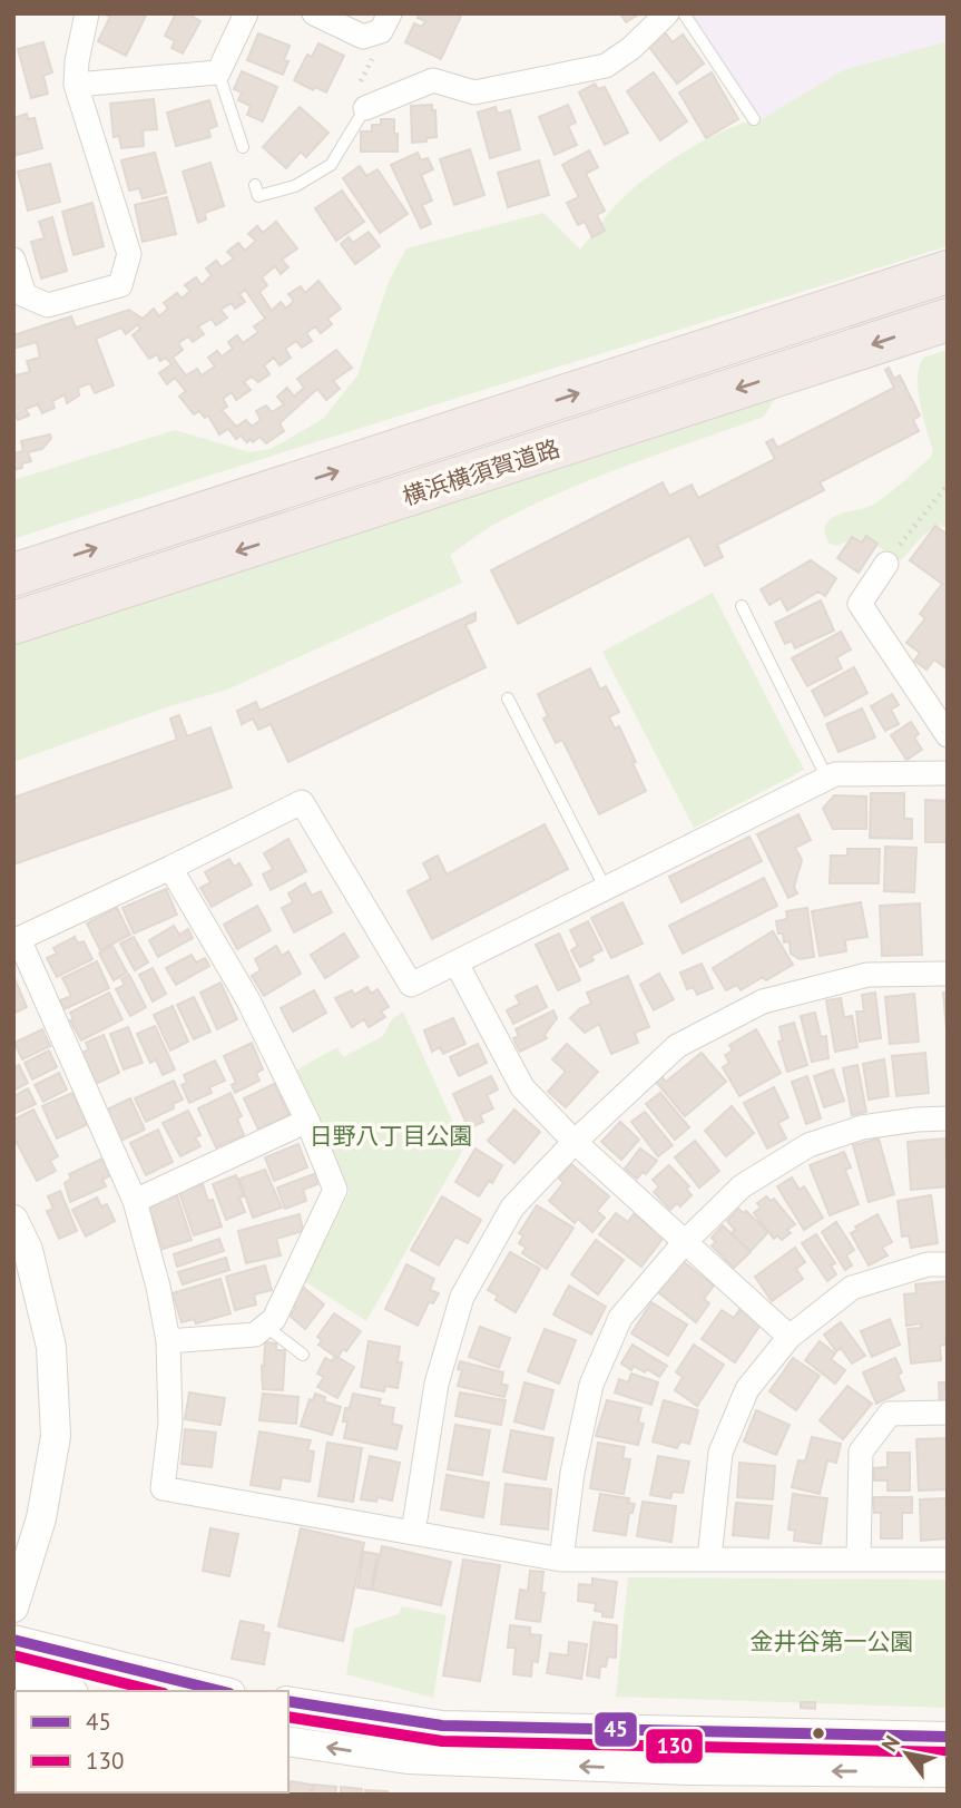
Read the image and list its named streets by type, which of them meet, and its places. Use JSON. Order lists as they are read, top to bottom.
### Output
{
  "streets": {
    "highway": ["横浜横須賀道路"]
  },
  "parks": ["日野八丁目公園", "金井谷第一公園"],
  "lines": ["transit line 45", "transit line 130"],
  "legend": ["45", "130"],
  "north": "top left"
}
